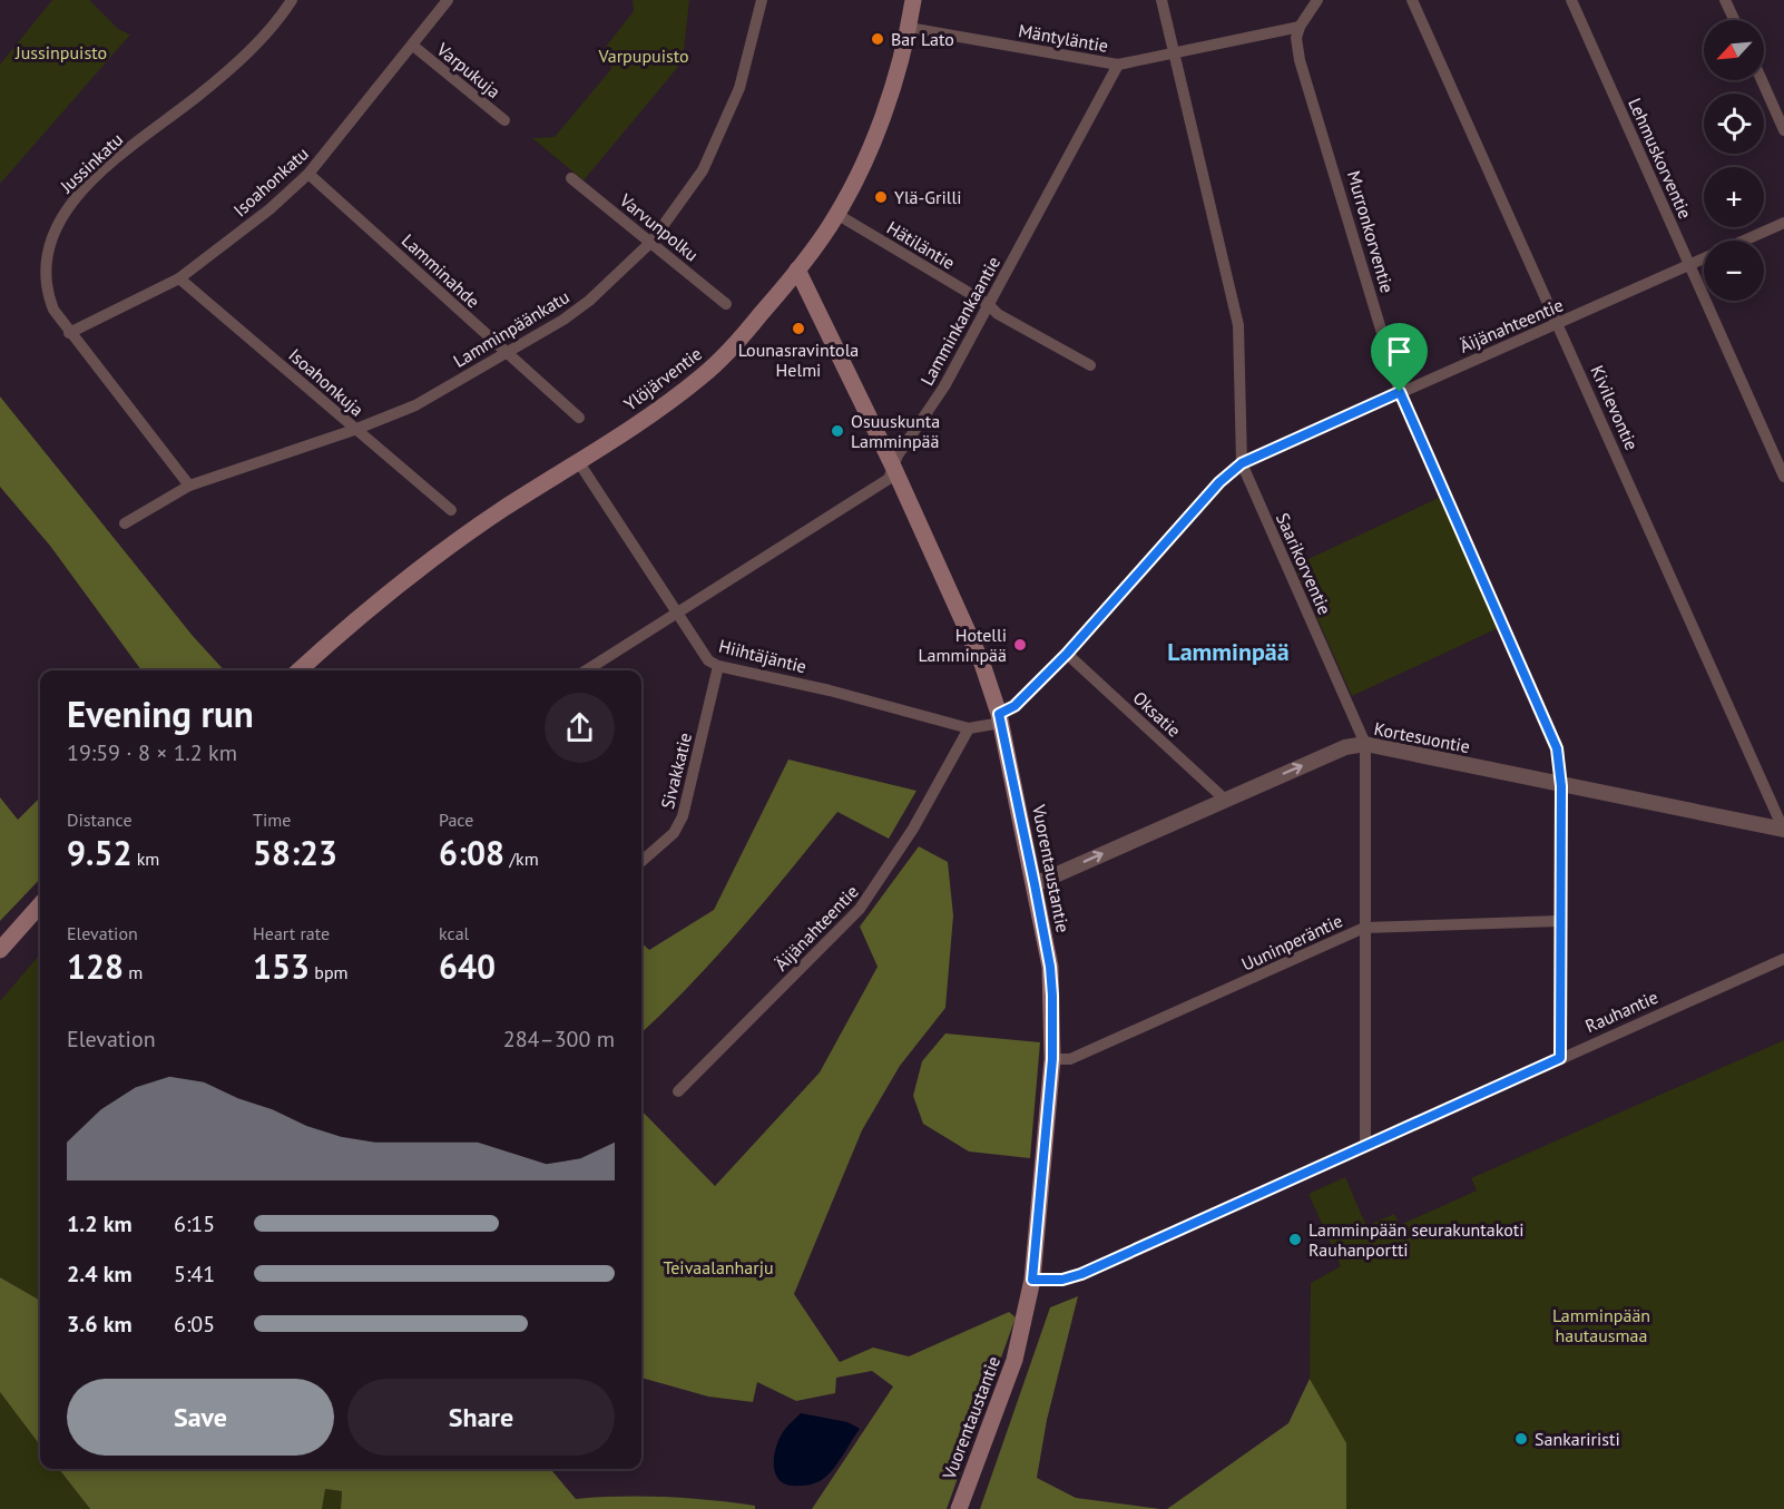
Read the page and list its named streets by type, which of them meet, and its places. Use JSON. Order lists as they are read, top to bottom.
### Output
{
  "streets": {
    "main road": ["Ylöjärventie", "Vuorentaustantie"],
    "street": [
      "Mäntyläntie",
      "Varpukuja",
      "Lehmuskorventie",
      "Jussinkatu",
      "Isoahonkatu",
      "Varvunpolku",
      "Murronkorventie",
      "Hätiläntie",
      "Lamminahde",
      "Lamminkankaantie",
      "Äijänahteentie",
      "Lamminpäänkatu",
      "Isoahonkuja",
      "Kivilevontie",
      "Saarikorventie",
      "Hiihtäjäntie",
      "Oksatie",
      "Kortesuontie",
      "Sivakkatie",
      "Uuninperäntie",
      "Rauhantie"
    ]
  },
  "crossings": [
    ["Mäntyläntie", "Murronkorventie"],
    ["Mäntyläntie", "Lamminkankaantie"],
    ["Mäntyläntie", "Ylöjärventie"],
    ["Mäntyläntie", "Saarikorventie"],
    ["Varpukuja", "Isoahonkatu"],
    ["Lehmuskorventie", "Äijänahteentie"],
    ["Jussinkatu", "Isoahonkatu"],
    ["Jussinkatu", "Lamminpäänkatu"],
    ["Isoahonkatu", "Lamminahde"],
    ["Isoahonkatu", "Isoahonkuja"],
    ["Varvunpolku", "Lamminpäänkatu"],
    ["Murronkorventie", "Äijänahteentie"],
    ["Murronkorventie", "Kortesuontie"],
    ["Murronkorventie", "Uuninperäntie"],
    ["Murronkorventie", "Rauhantie"],
    ["Hätiläntie", "Lamminkankaantie"],
    ["Hätiläntie", "Ylöjärventie"],
    ["Lamminahde", "Lamminpäänkatu"],
    ["Lamminkankaantie", "Hiihtäjäntie"],
    ["Lamminkankaantie", "Vuorentaustantie"],
    ["Äijänahteentie", "Kivilevontie"],
    ["Äijänahteentie", "Saarikorventie"],
    ["Äijänahteentie", "Hiihtäjäntie"],
    ["Äijänahteentie", "Oksatie"],
    ["Äijänahteentie", "Vuorentaustantie"],
    ["Lamminpäänkatu", "Isoahonkuja"],
    ["Ylöjärventie", "Hiihtäjäntie"],
    ["Ylöjärventie", "Vuorentaustantie"],
    ["Kivilevontie", "Kortesuontie"],
    ["Saarikorventie", "Kortesuontie"],
    ["Saarikorventie", "Uuninperäntie"],
    ["Saarikorventie", "Rauhantie"],
    ["Hiihtäjäntie", "Sivakkatie"],
    ["Hiihtäjäntie", "Vuorentaustantie"],
    ["Oksatie", "Kortesuontie"],
    ["Kortesuontie", "Vuorentaustantie"],
    ["Vuorentaustantie", "Uuninperäntie"],
    ["Vuorentaustantie", "Rauhantie"]
  ],
  "one_way": ["Kortesuontie"],
  "districts": ["Lamminpää"],
  "parks": [
    "Jussinpuisto",
    "Varpupuisto",
    "Teivaalanharju",
    "Lamminpään hautausmaa"
  ],
  "places": [
    "Bar Lato",
    "Ylä-Grilli",
    "Lounasravintola Helmi",
    "Osuuskunta Lamminpää",
    "Hotelli Lamminpää",
    "Lamminpään seurakuntakoti Rauhanportti",
    "Sankariristi"
  ],
  "north": "bottom left",
  "page": {
    "map_buttons": ["+", "−"],
    "heading": ["Evening run", "19:59 · 8 × 1.2 km"],
    "stats": [
      ["Distance", "9.52 km"],
      ["Time", "58:23"],
      ["Pace", "6:08 /km"],
      ["Elevation", "128 m"],
      ["Heart rate", "153 bpm"],
      ["kcal", "640"]
    ],
    "chart": ["Elevation", "284–300 m"],
    "list": [
      {
        "name": "1.2 km",
        "note": "6:15"
      },
      {
        "name": "2.4 km",
        "note": "5:41"
      },
      {
        "name": "3.6 km",
        "note": "6:05"
      }
    ],
    "buttons": ["Save", "Share"]
  }
}
